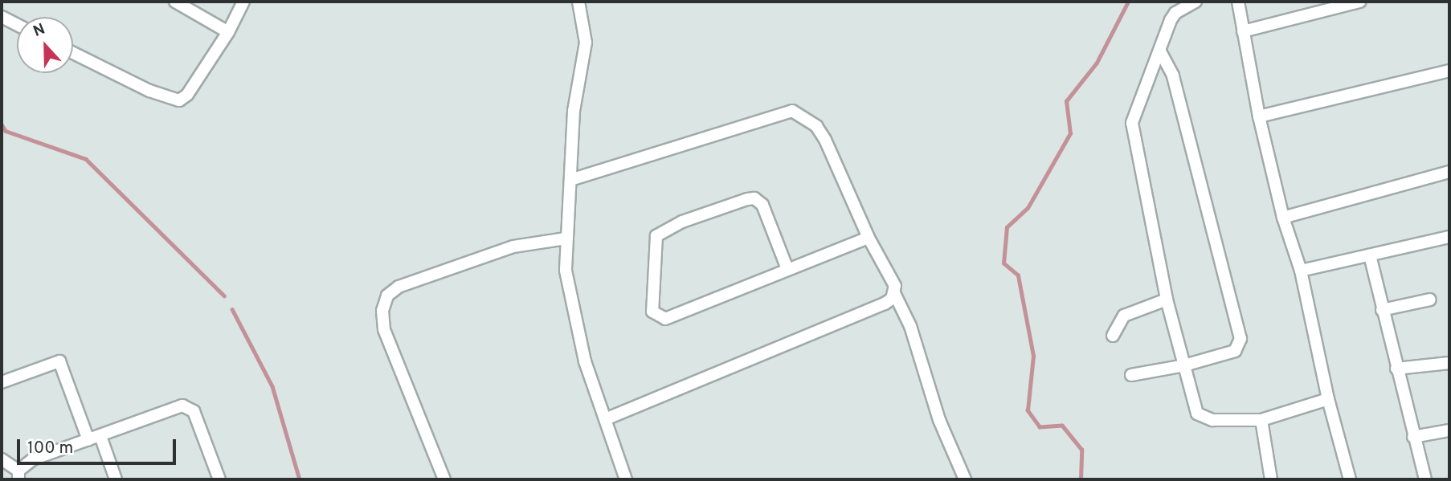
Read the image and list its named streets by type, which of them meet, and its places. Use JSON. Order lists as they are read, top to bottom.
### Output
{
  "scale_bar": "100 m",
  "north": "top"
}
